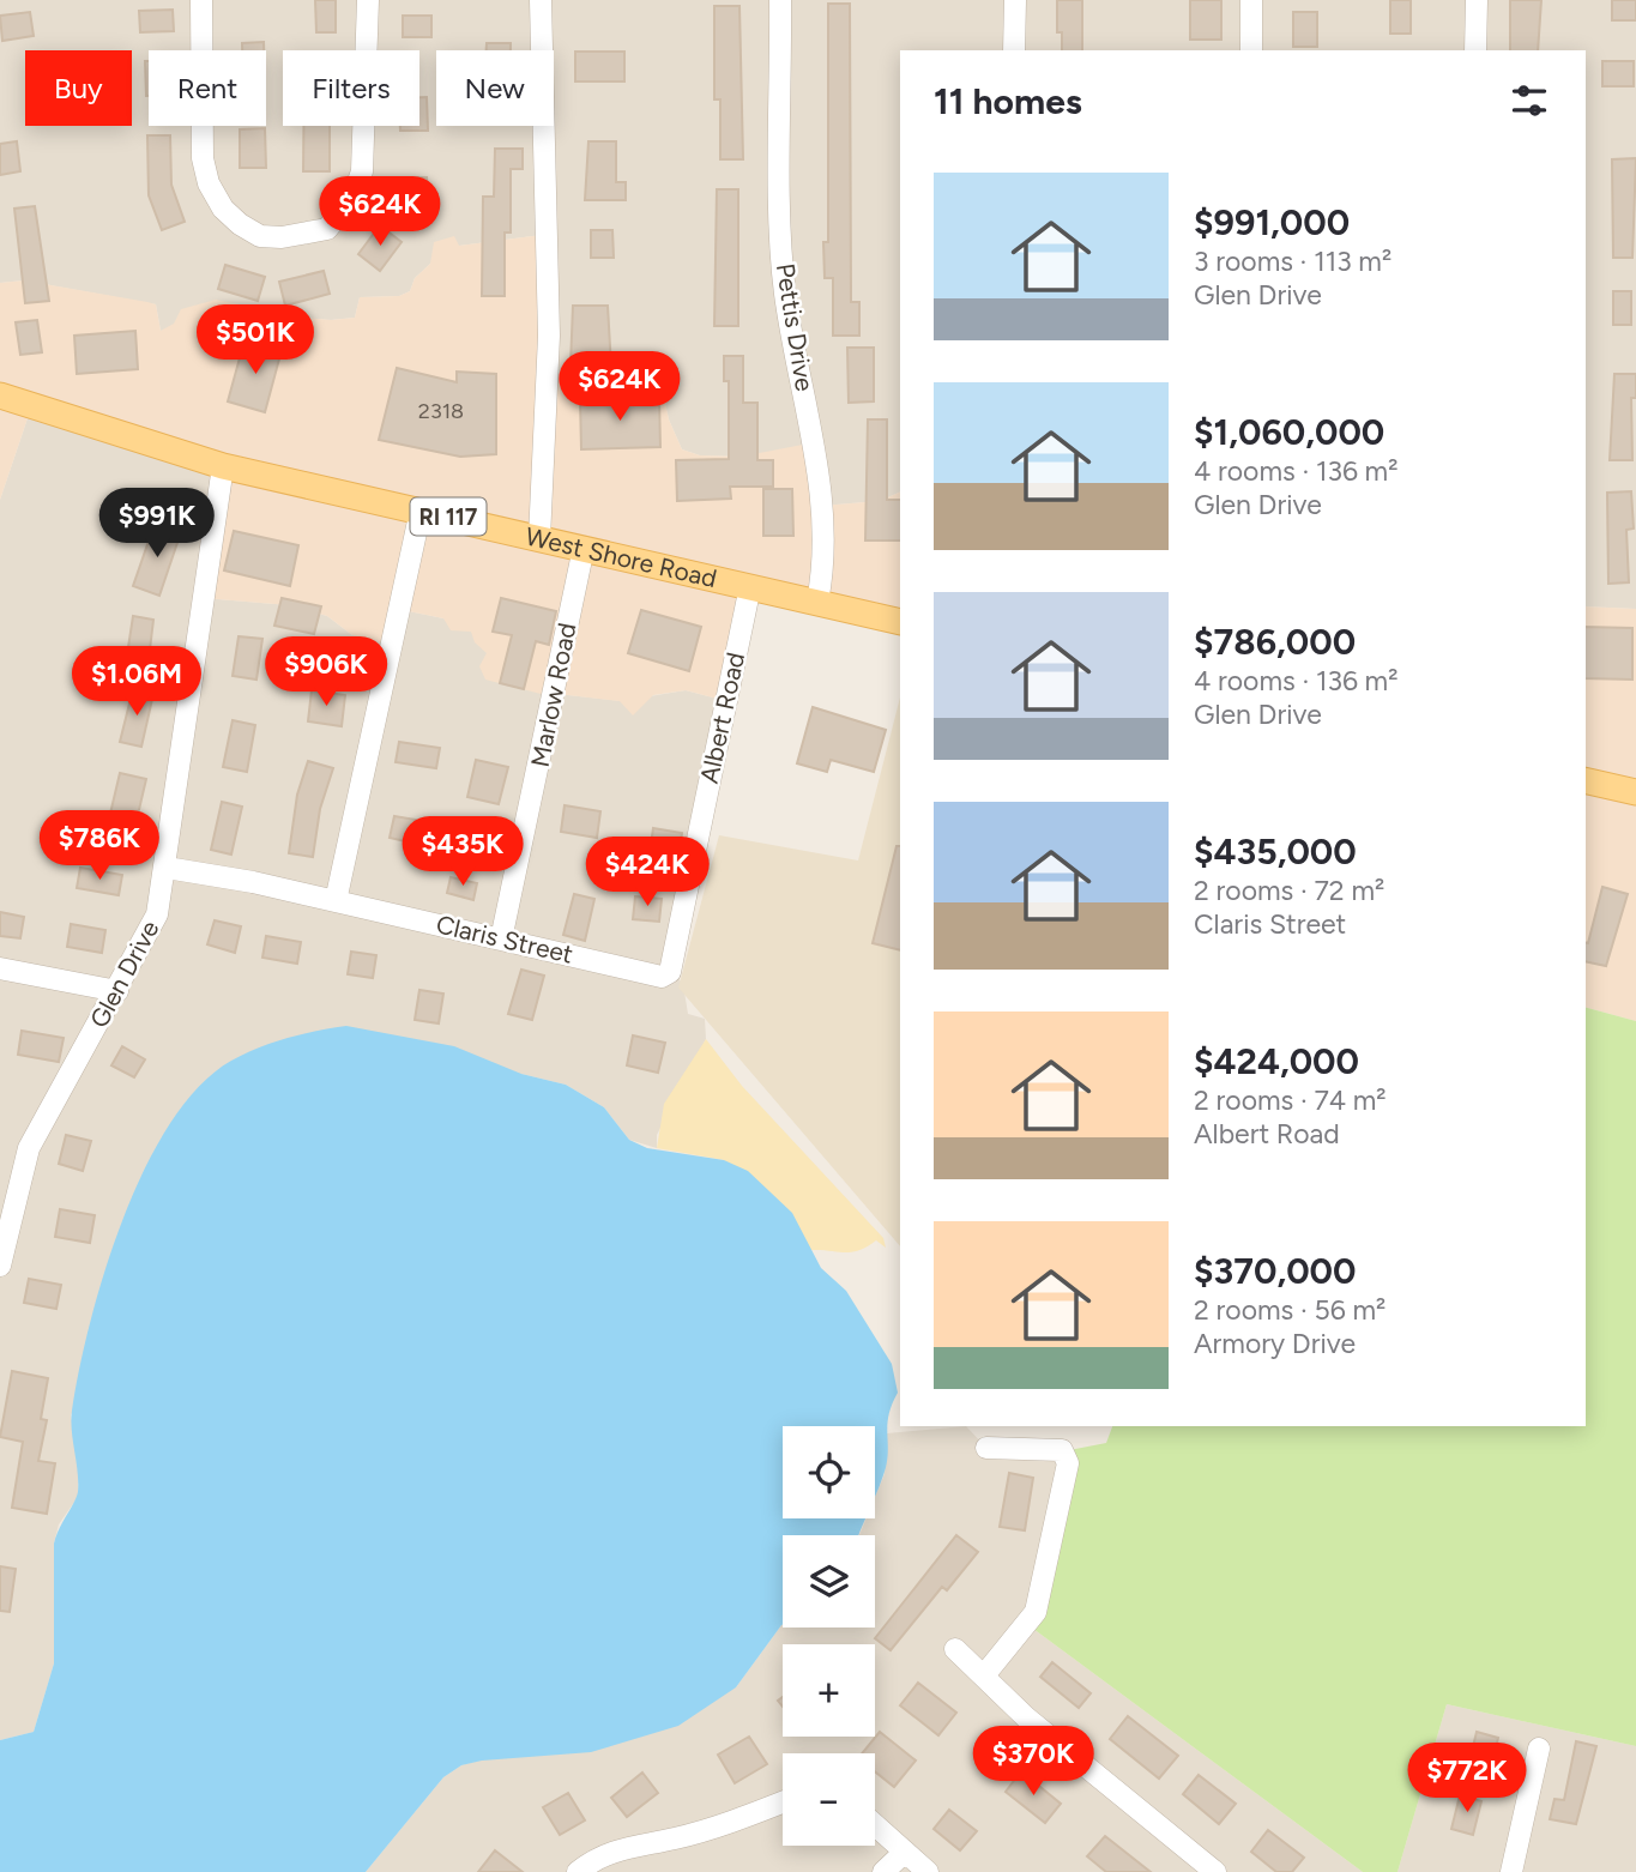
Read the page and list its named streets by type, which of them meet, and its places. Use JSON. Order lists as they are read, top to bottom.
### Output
{
  "streets": {
    "main road": ["RI 117", "West Shore Road"],
    "street": [
      "Pettis Drive",
      "Marlow Road",
      "Albert Road",
      "Claris Street",
      "Glen Drive"
    ]
  },
  "crossings": [
    ["Pettis Drive", "West Shore Road"],
    ["West Shore Road", "Marlow Road"],
    ["West Shore Road", "Albert Road"],
    ["West Shore Road", "Glen Drive"],
    ["Marlow Road", "Claris Street"],
    ["Albert Road", "Claris Street"],
    ["Claris Street", "Glen Drive"]
  ],
  "house_numbers": ["2318"],
  "page": {
    "chip": [
      "Buy",
      "Rent",
      "Filters",
      "New"
    ],
    "heading": "11 homes",
    "list": [
      {
        "name": "$991,000",
        "note": "3 rooms · 113 m² · Glen Drive"
      },
      {
        "name": "$1,060,000",
        "note": "4 rooms · 136 m² · Glen Drive"
      },
      {
        "name": "$786,000",
        "note": "4 rooms · 136 m² · Glen Drive"
      },
      {
        "name": "$435,000",
        "note": "2 rooms · 72 m² · Claris Street"
      },
      {
        "name": "$424,000",
        "note": "2 rooms · 74 m² · Albert Road"
      },
      {
        "name": "$370,000",
        "note": "2 rooms · 56 m² · Armory Drive"
      }
    ],
    "price": [
      "$624K",
      "$501K",
      "$624K",
      "$991K",
      "$906K",
      "$1.06M",
      "$786K",
      "$435K",
      "$424K",
      "$370K",
      "$772K"
    ],
    "map_buttons": ["+", "−"]
  }
}
